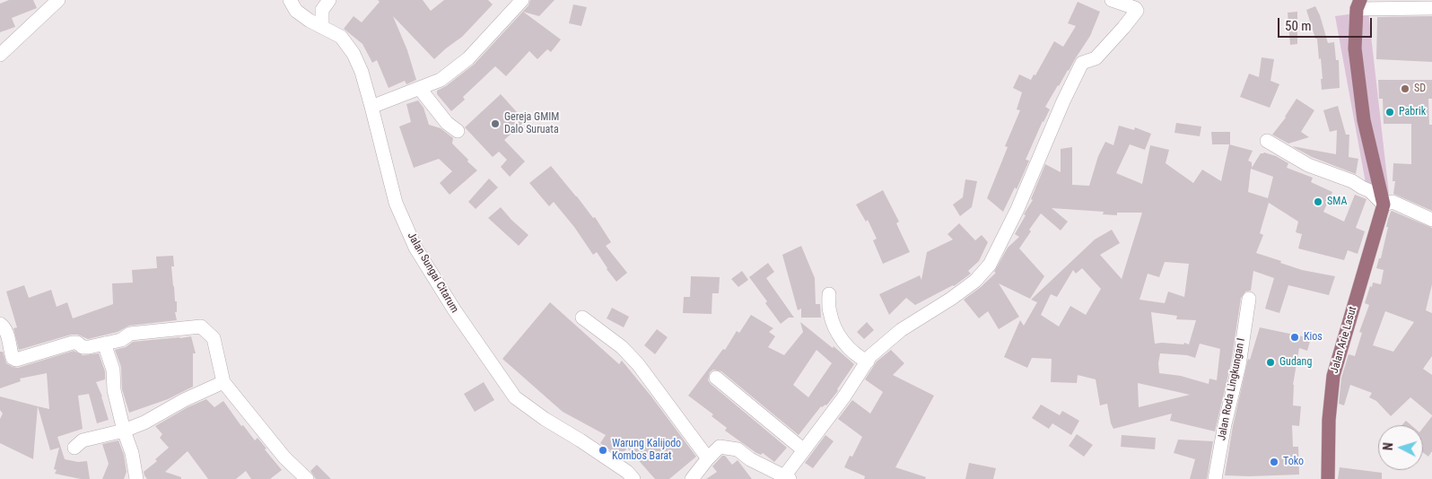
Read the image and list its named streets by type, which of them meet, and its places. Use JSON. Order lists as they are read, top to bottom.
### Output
{
  "streets": {
    "main road": ["Jalan Arie Lasut"],
    "street": ["Jalan Sungai Citarum", "Jalan Roda Lingkungan I"]
  },
  "places": [
    "SD",
    "Pabrik",
    "Gereja GMIM Dalo Suruata",
    "SMA",
    "Kios",
    "Gudang",
    "Warung Kalijodo Kombos Barat",
    "Toko"
  ],
  "scale_bar": "50 m",
  "north": "left"
}
